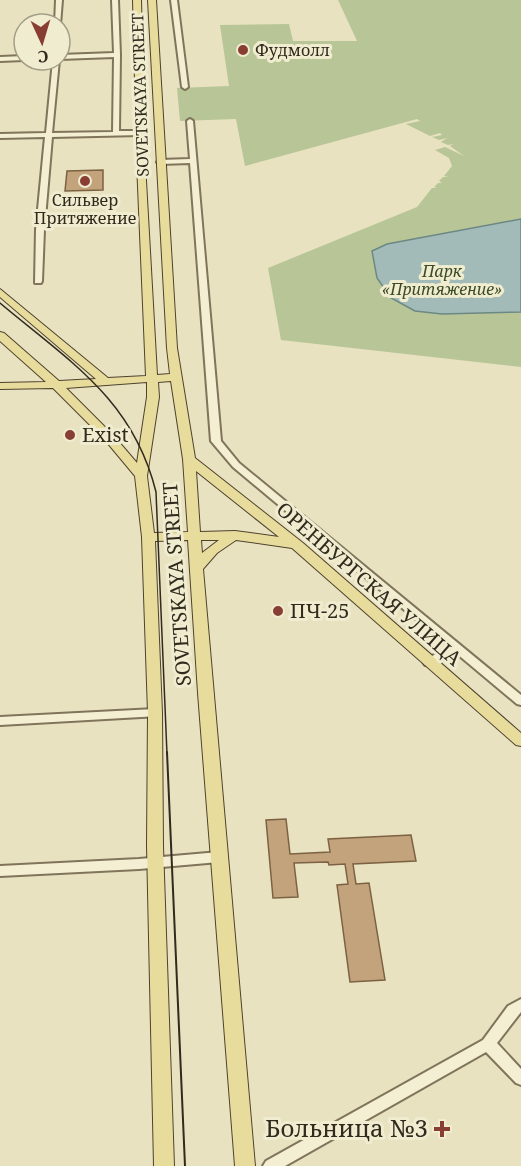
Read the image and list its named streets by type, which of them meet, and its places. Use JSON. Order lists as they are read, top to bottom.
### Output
{
  "streets": {
    "main road": ["SOVETSKAYA STREET", "ОРЕНБУРГСКАЯ УЛИЦА"]
  },
  "crossings": [
    ["SOVETSKAYA STREET", "ОРЕНБУРГСКАЯ УЛИЦА"]
  ],
  "parks": ["Парк «Притяжение»"],
  "places": {
    "other": [
      "Фудмолл",
      "Сильвер Притяжение",
      "Exist",
      "ПЧ-25"
    ],
    "health": ["Больница №3"]
  },
  "north": "bottom"
}
